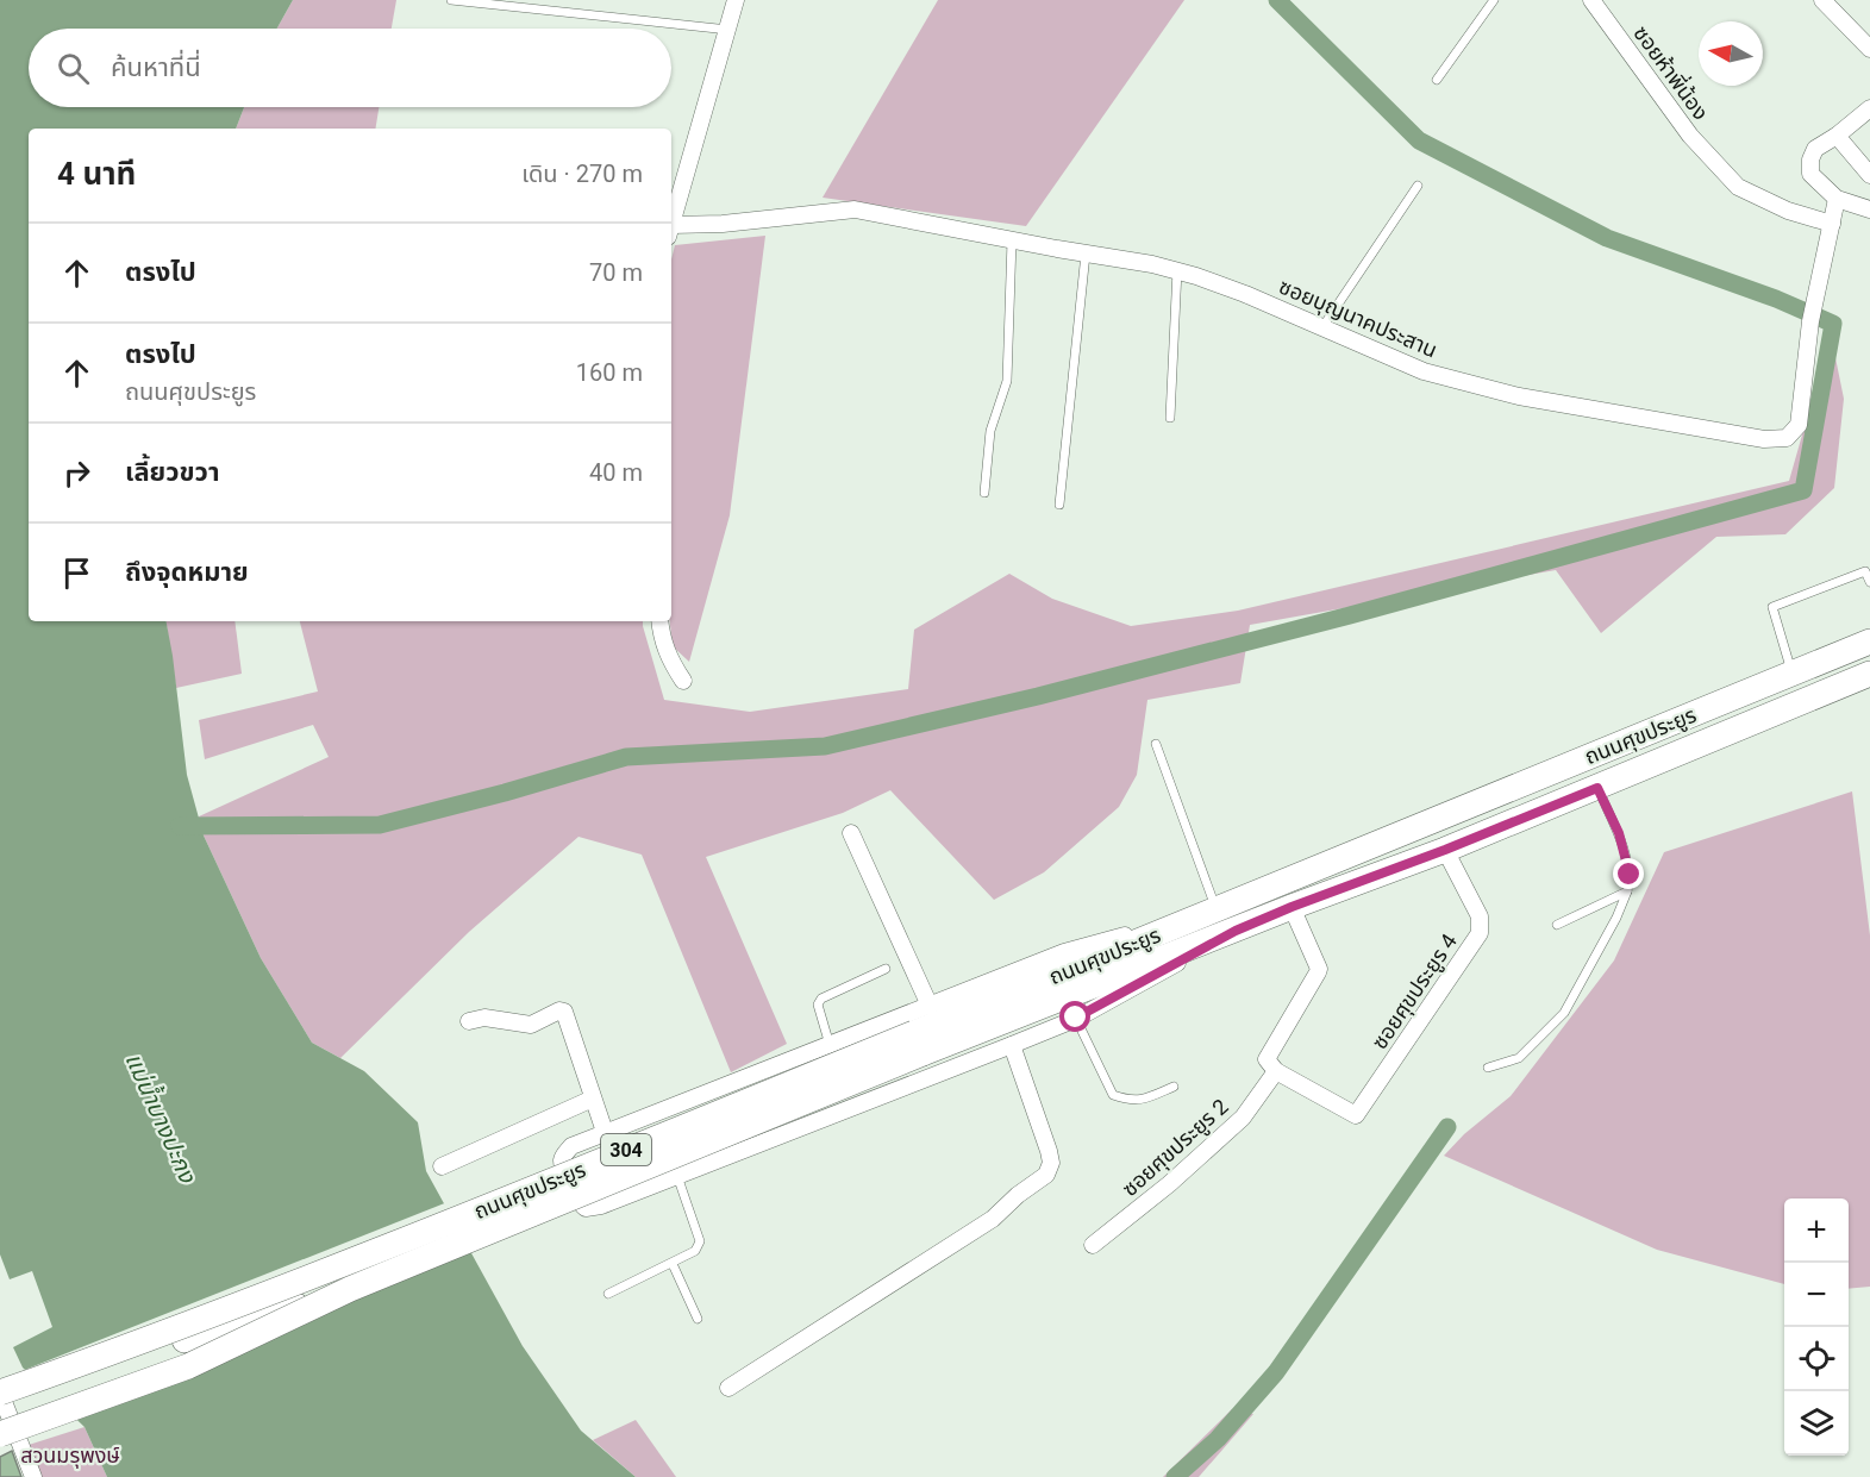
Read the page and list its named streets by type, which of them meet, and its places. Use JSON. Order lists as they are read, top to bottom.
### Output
{
  "streets": {
    "main road": ["ถนนศุขประยูร", "304"],
    "street": [
      "ซอยห้าพี่น้อง",
      "ซอยบุญนาคประสาน",
      "ซอยศุขประยูร 4",
      "ซอยศุขประยูร 2"
    ]
  },
  "crossings": [
    ["ซอยห้าพี่น้อง", "ซอยบุญนาคประสาน"],
    ["ถนนศุขประยูร", "ซอยศุขประยูร 4"],
    ["ซอยศุขประยูร 4", "ซอยศุขประยูร 2"]
  ],
  "water": ["แม่น้ำบางปะกง"],
  "parks": ["สวนมรุพงษ์"],
  "north": "left",
  "page": {
    "search": "ค้นหาที่นี่",
    "heading": ["4 นาที", "เดิน · 270 m"],
    "list": [
      ["ตรงไป", "70 m"],
      ["ตรงไป", "ถนนศุขประยูร", "160 m"],
      ["เลี้ยวขวา", "40 m"],
      "ถึงจุดหมาย"
    ],
    "map_buttons": ["+", "−"]
  }
}
